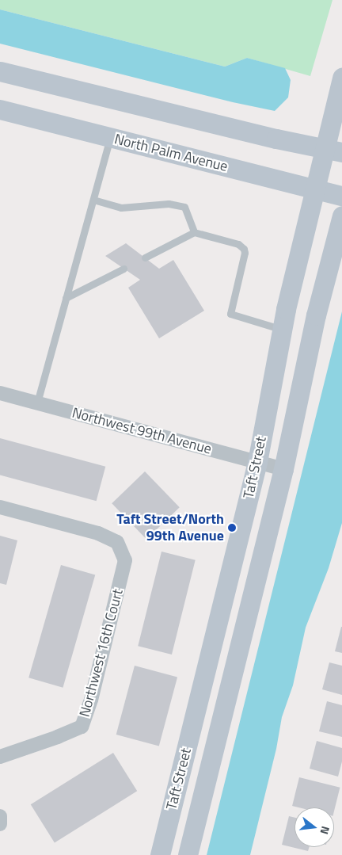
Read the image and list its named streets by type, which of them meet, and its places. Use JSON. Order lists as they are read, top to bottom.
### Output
{
  "streets": {
    "street": [
      "North Palm Avenue",
      "Northwest 99th Avenue",
      "Taft Street",
      "Northwest 16th Court"
    ]
  },
  "crossings": [
    ["North Palm Avenue", "Taft Street"],
    ["Northwest 99th Avenue", "Taft Street"]
  ],
  "places": ["Taft Street/North 99th Avenue"],
  "north": "right"
}
